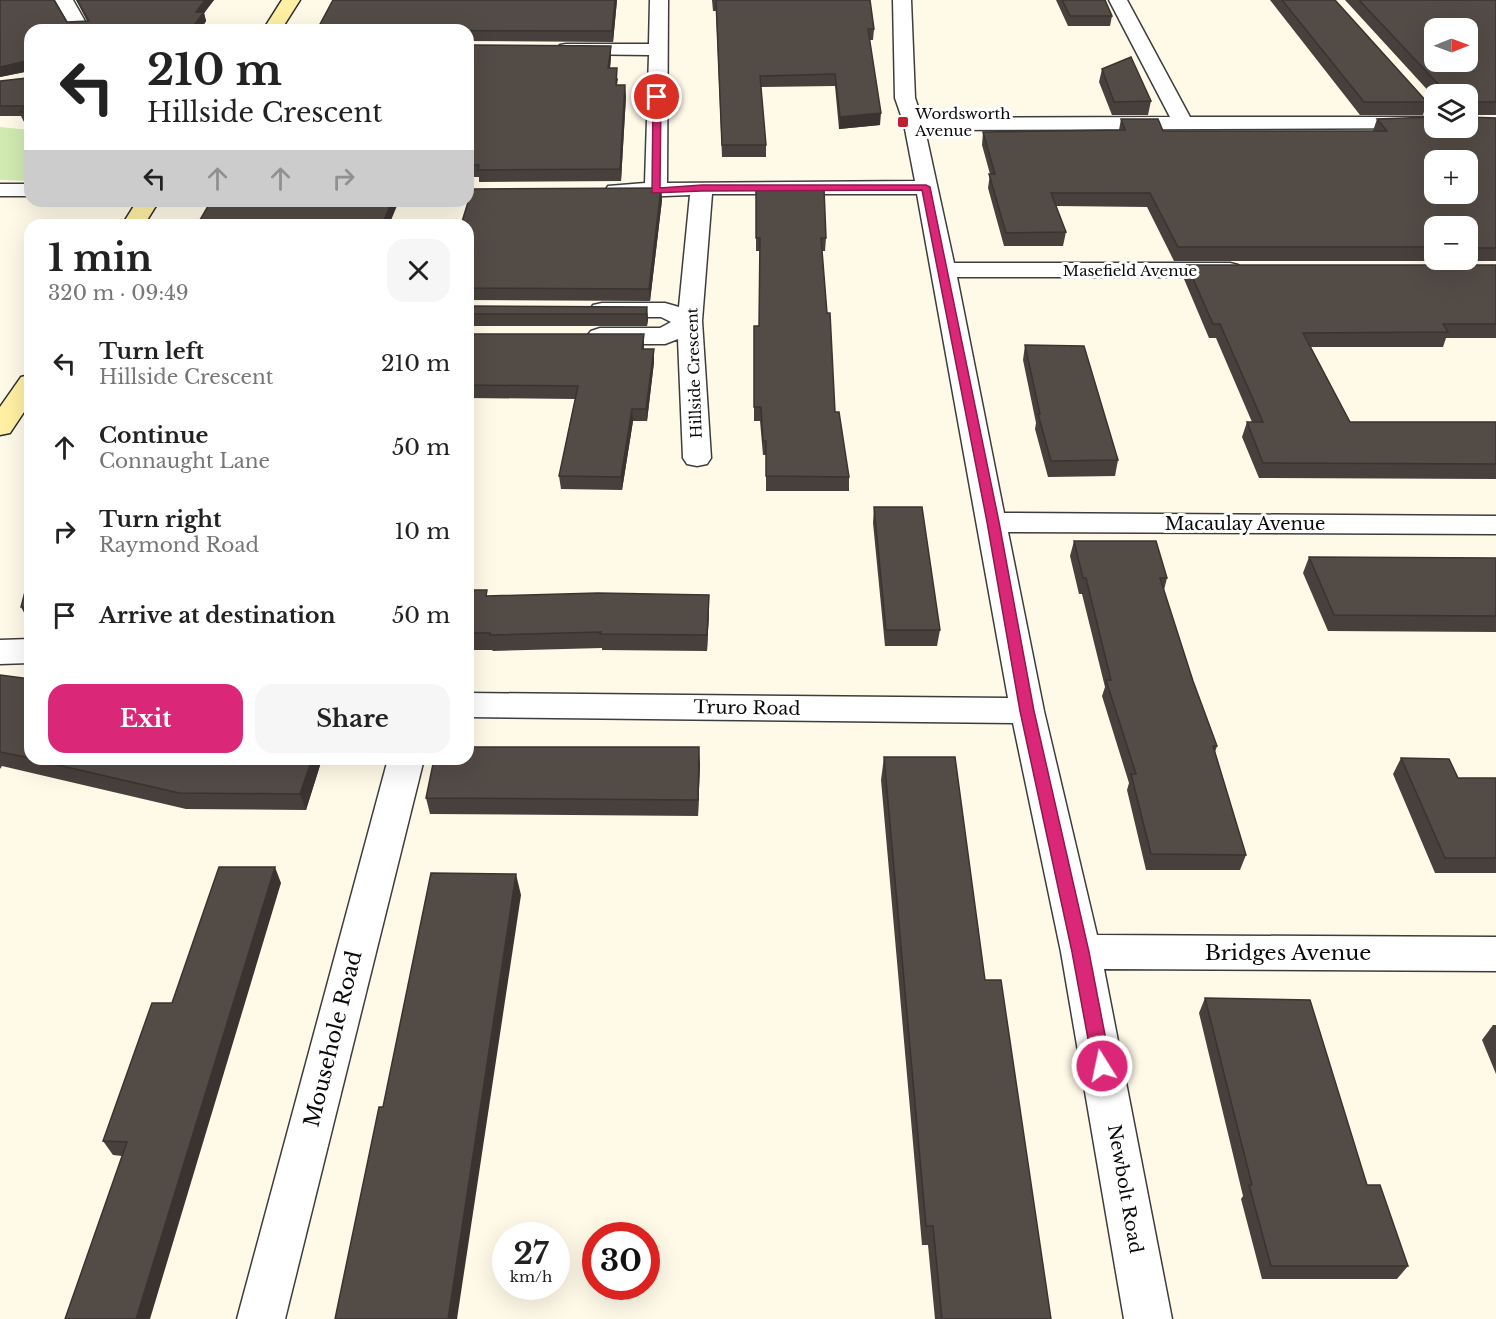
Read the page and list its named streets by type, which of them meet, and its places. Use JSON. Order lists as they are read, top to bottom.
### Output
{
  "streets": {
    "street": [
      "Masefield Avenue",
      "Hillside Crescent",
      "Macaulay Avenue",
      "Truro Road",
      "Bridges Avenue",
      "Mousehole Road",
      "Newbolt Road"
    ]
  },
  "crossings": [
    ["Masefield Avenue", "Newbolt Road"],
    ["Macaulay Avenue", "Newbolt Road"],
    ["Truro Road", "Newbolt Road"],
    ["Bridges Avenue", "Newbolt Road"]
  ],
  "places": {
    "transit": ["Wordsworth Avenue"]
  },
  "north": "right",
  "page": {
    "map_buttons": ["+", "−"],
    "turn": ["210 m", "Hillside Crescent"],
    "heading": ["1 min", "320 m · 09:49"],
    "list": [
      {
        "name": "Turn left",
        "note": "Hillside Crescent",
        "value": "210 m"
      },
      {
        "name": "Continue",
        "note": "Connaught Lane",
        "value": "50 m"
      },
      {
        "name": "Turn right",
        "note": "Raymond Road",
        "value": "10 m"
      },
      {
        "name": "Arrive at destination",
        "value": "50 m"
      }
    ],
    "buttons": ["Exit", "Share"],
    "speed": "27 km/h",
    "limit": "30"
  }
}
